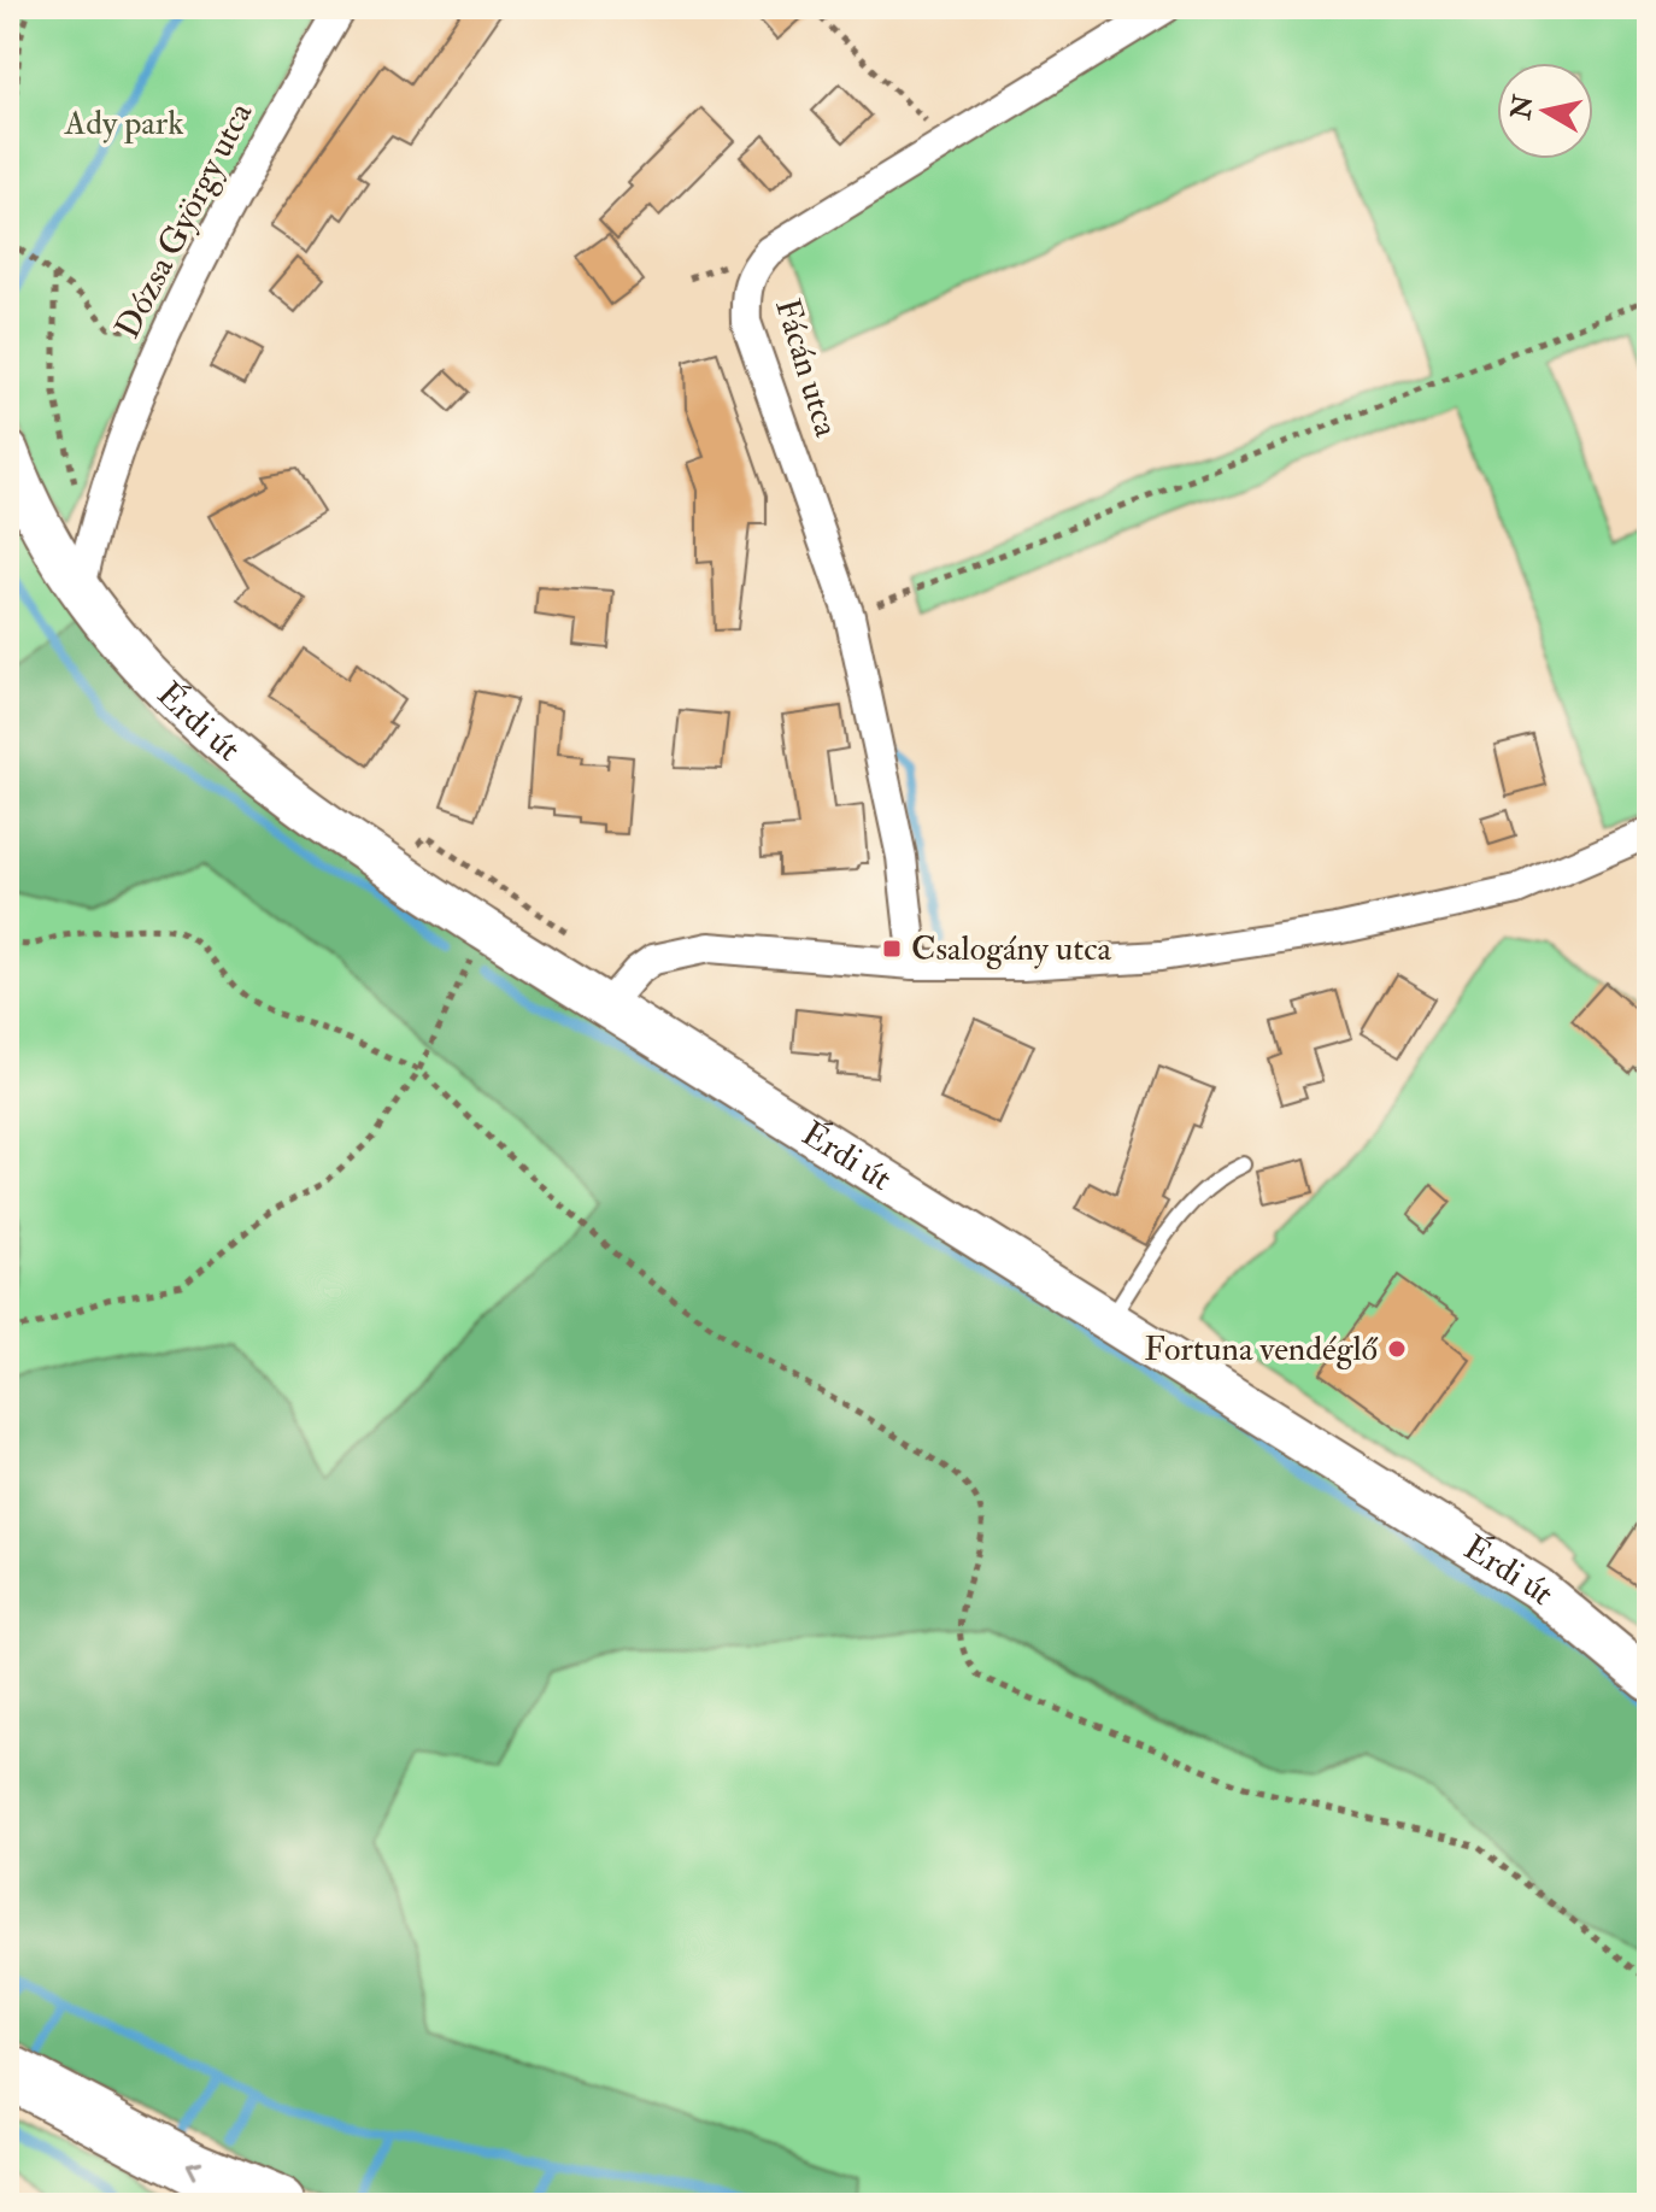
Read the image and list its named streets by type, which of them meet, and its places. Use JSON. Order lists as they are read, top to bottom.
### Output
{
  "streets": {
    "main road": ["Érdi út"],
    "street": ["Dózsa György utca", "Fácán utca"]
  },
  "crossings": [
    ["Dózsa György utca", "Érdi út"]
  ],
  "parks": ["Ady park"],
  "places": {
    "transit": ["Csalogány utca"],
    "other": ["Fortuna vendéglő"]
  },
  "north": "left"
}
